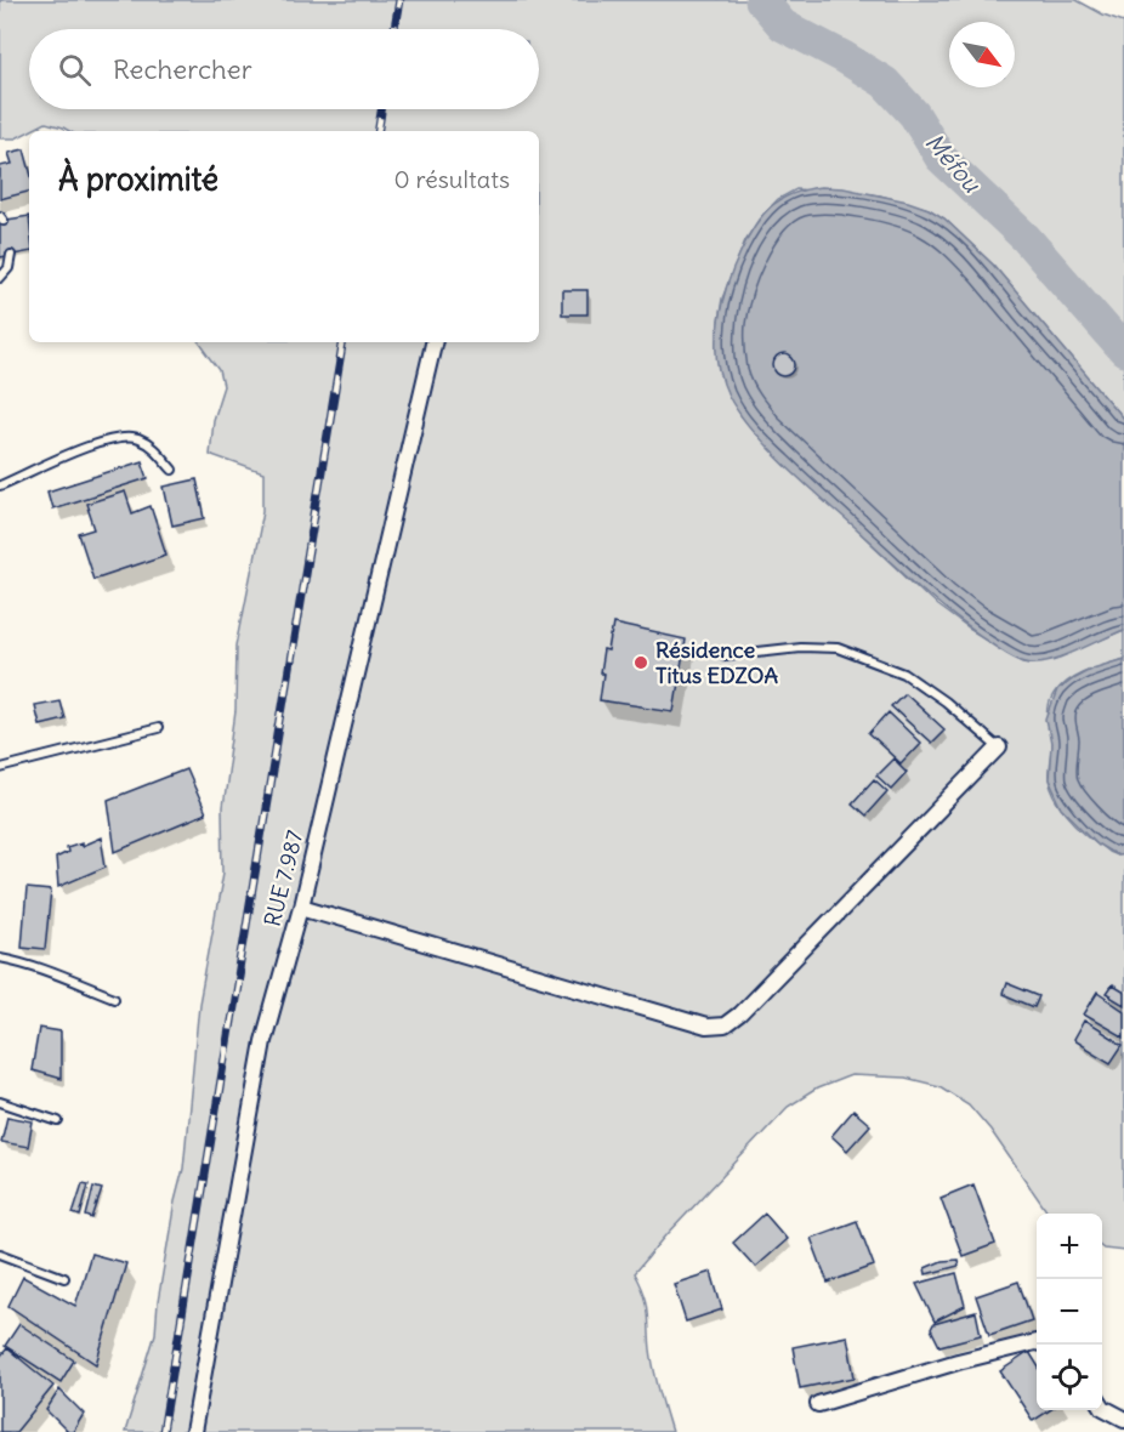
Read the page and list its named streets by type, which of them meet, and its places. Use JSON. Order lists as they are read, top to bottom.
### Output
{
  "streets": {
    "street": ["RUE 7.987"]
  },
  "water": ["Méfou"],
  "places": ["Résidence Titus EDZOA"],
  "north": "bottom right",
  "page": {
    "search": "Rechercher",
    "heading": ["À proximité", "0 résultats"],
    "map_buttons": ["+", "−"]
  }
}
